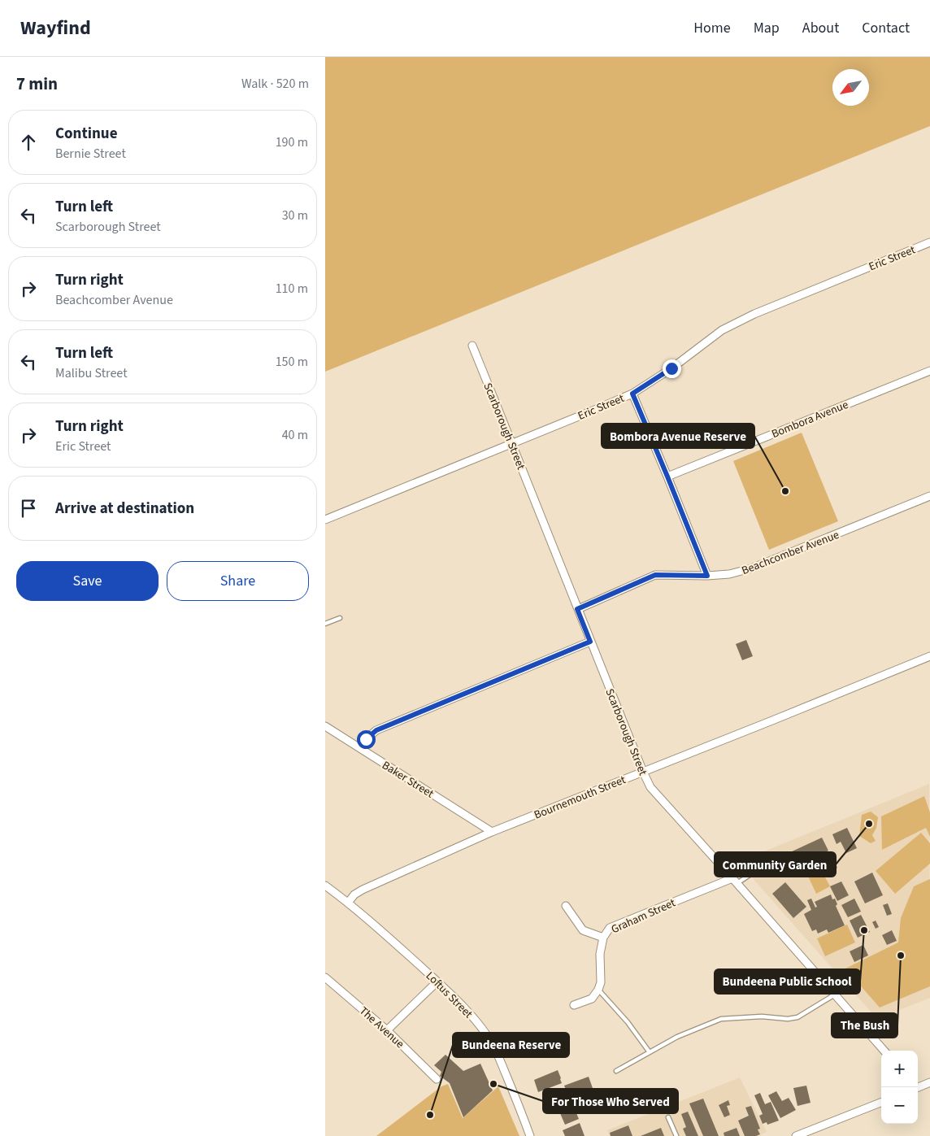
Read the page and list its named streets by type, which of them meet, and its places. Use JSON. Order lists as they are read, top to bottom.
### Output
{
  "streets": {
    "street": [
      "Eric Street",
      "Bombora Avenue",
      "Scarborough Street",
      "Beachcomber Avenue",
      "Baker Street",
      "Bournemouth Street",
      "Graham Street",
      "Loftus Street",
      "The Avenue"
    ]
  },
  "crossings": [
    ["Eric Street", "Scarborough Street"],
    ["Scarborough Street", "Beachcomber Avenue"],
    ["Scarborough Street", "Bournemouth Street"],
    ["Scarborough Street", "Graham Street"],
    ["Baker Street", "Bournemouth Street"],
    ["Bournemouth Street", "Loftus Street"]
  ],
  "places": [
    "Bombora Avenue Reserve",
    "Community Garden",
    "Bundeena Public School",
    "The Bush",
    "For Those Who Served",
    "Bundeena Reserve"
  ],
  "north": "bottom left",
  "page": {
    "header": "Wayfind",
    "nav": [
      "Home",
      "Map",
      "About",
      "Contact"
    ],
    "heading": ["7 min", "Walk · 520 m"],
    "list": [
      ["Continue", "Bernie Street", "190 m"],
      ["Turn left", "Scarborough Street", "30 m"],
      ["Turn right", "Beachcomber Avenue", "110 m"],
      ["Turn left", "Malibu Street", "150 m"],
      ["Turn right", "Eric Street", "40 m"],
      "Arrive at destination"
    ],
    "buttons": ["Save", "Share"],
    "map_buttons": ["+", "−"]
  }
}
